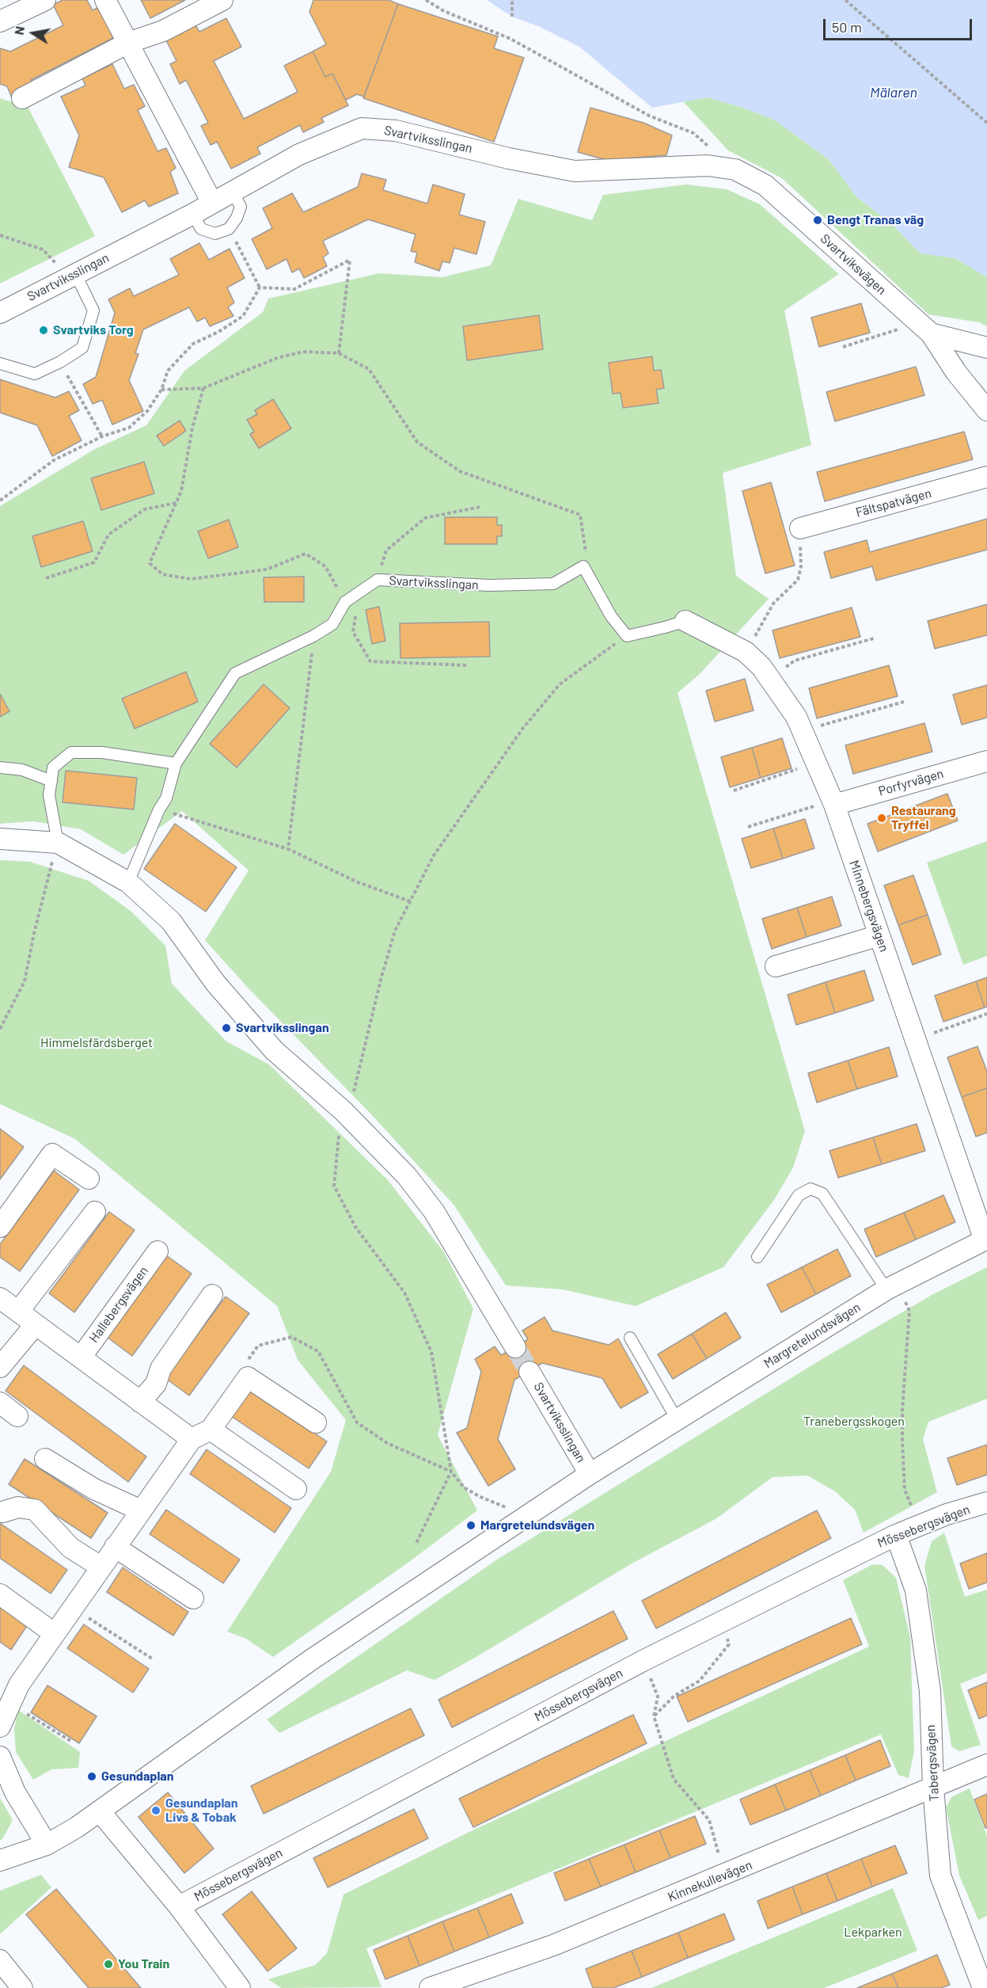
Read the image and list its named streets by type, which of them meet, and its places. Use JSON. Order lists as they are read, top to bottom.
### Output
{
  "streets": {
    "street": [
      "Svartviksslingan",
      "Svartviksvägen",
      "Fältspatvägen",
      "Porfyrvägen",
      "Minnebergsvägen",
      "Hallebergsvägen",
      "Margretelundsvägen",
      "Mössebergsvägen",
      "Tabergsvägen",
      "Kinnekullevägen"
    ]
  },
  "crossings": [
    ["Svartviksslingan", "Svartviksvägen"],
    ["Svartviksslingan", "Margretelundsvägen"],
    ["Porfyrvägen", "Minnebergsvägen"],
    ["Minnebergsvägen", "Margretelundsvägen"],
    ["Mössebergsvägen", "Tabergsvägen"],
    ["Tabergsvägen", "Kinnekullevägen"]
  ],
  "water": ["Mälaren"],
  "parks": ["Himmelsfärdsberget", "Tranebergsskogen", "Lekparken"],
  "places": [
    "Bengt Tranas väg",
    "Svartviks Torg",
    "Restaurang Tryffel",
    "Svartviksslingan",
    "Margretelundsvägen",
    "Gesundaplan",
    "Gesundaplan Livs & Tobak",
    "You Train"
  ],
  "scale_bar": "50 m",
  "north": "left"
}
